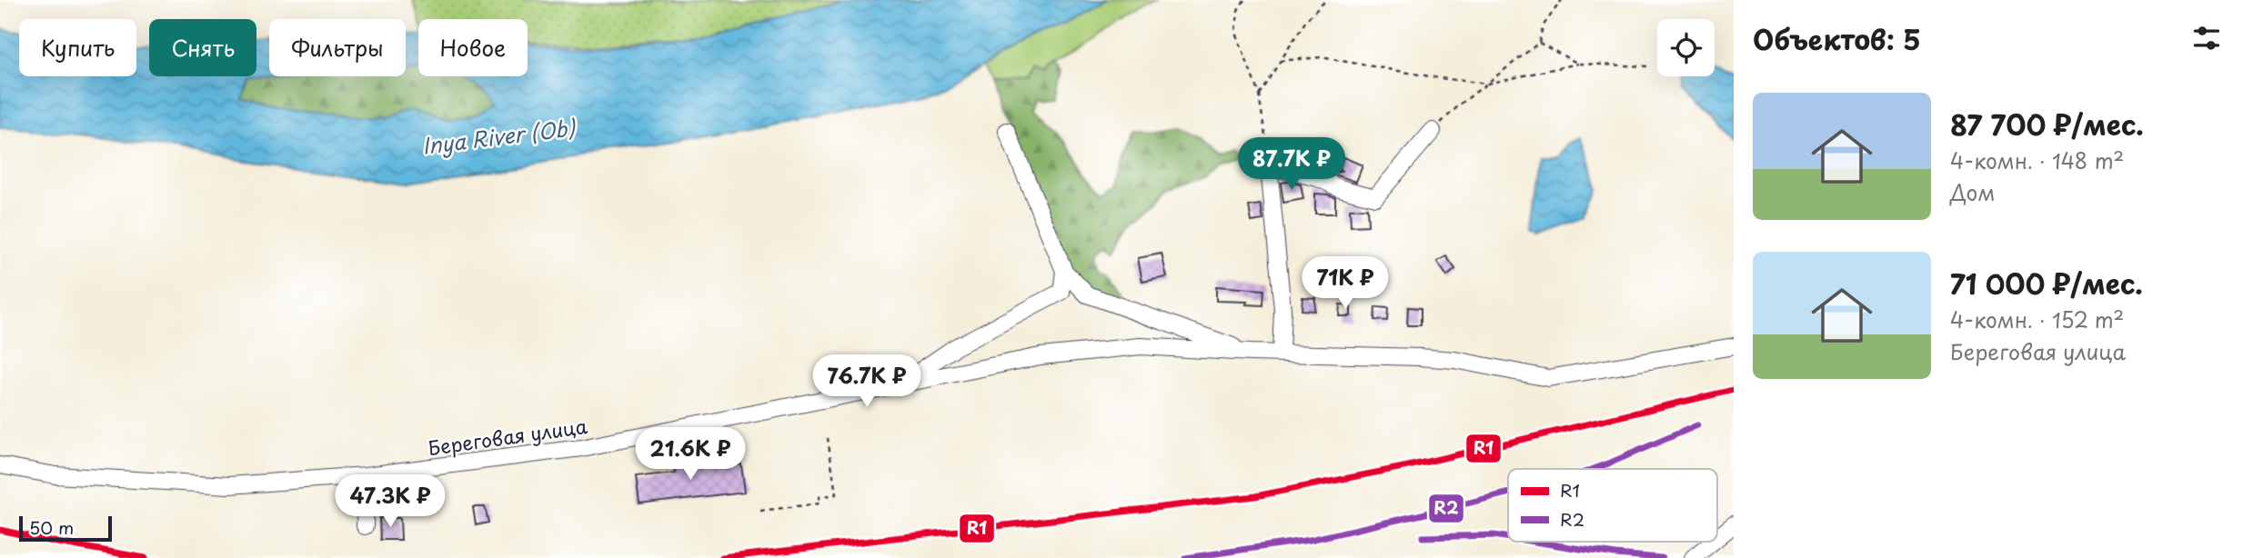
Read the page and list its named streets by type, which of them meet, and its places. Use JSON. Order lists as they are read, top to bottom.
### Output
{
  "streets": {
    "street": ["Береговая улица"]
  },
  "water": ["Inya River (Ob)"],
  "lines": ["transit line R1", "transit line R2"],
  "legend": ["R1", "R2"],
  "scale_bar": "50 m",
  "page": {
    "heading": "Объектов: 5",
    "chip": [
      "Купить",
      "Снять",
      "Фильтры",
      "Новое"
    ],
    "list": [
      {
        "name": "87 700 ₽/мес.",
        "note": "4-комн. · 148 m² · Дом"
      },
      {
        "name": "71 000 ₽/мес.",
        "note": "4-комн. · 152 m² · Береговая улица"
      }
    ],
    "price": [
      "87.7K ₽",
      "71K ₽",
      "76.7K ₽",
      "21.6K ₽",
      "47.3K ₽"
    ],
    "scale": "50 m"
  }
}
